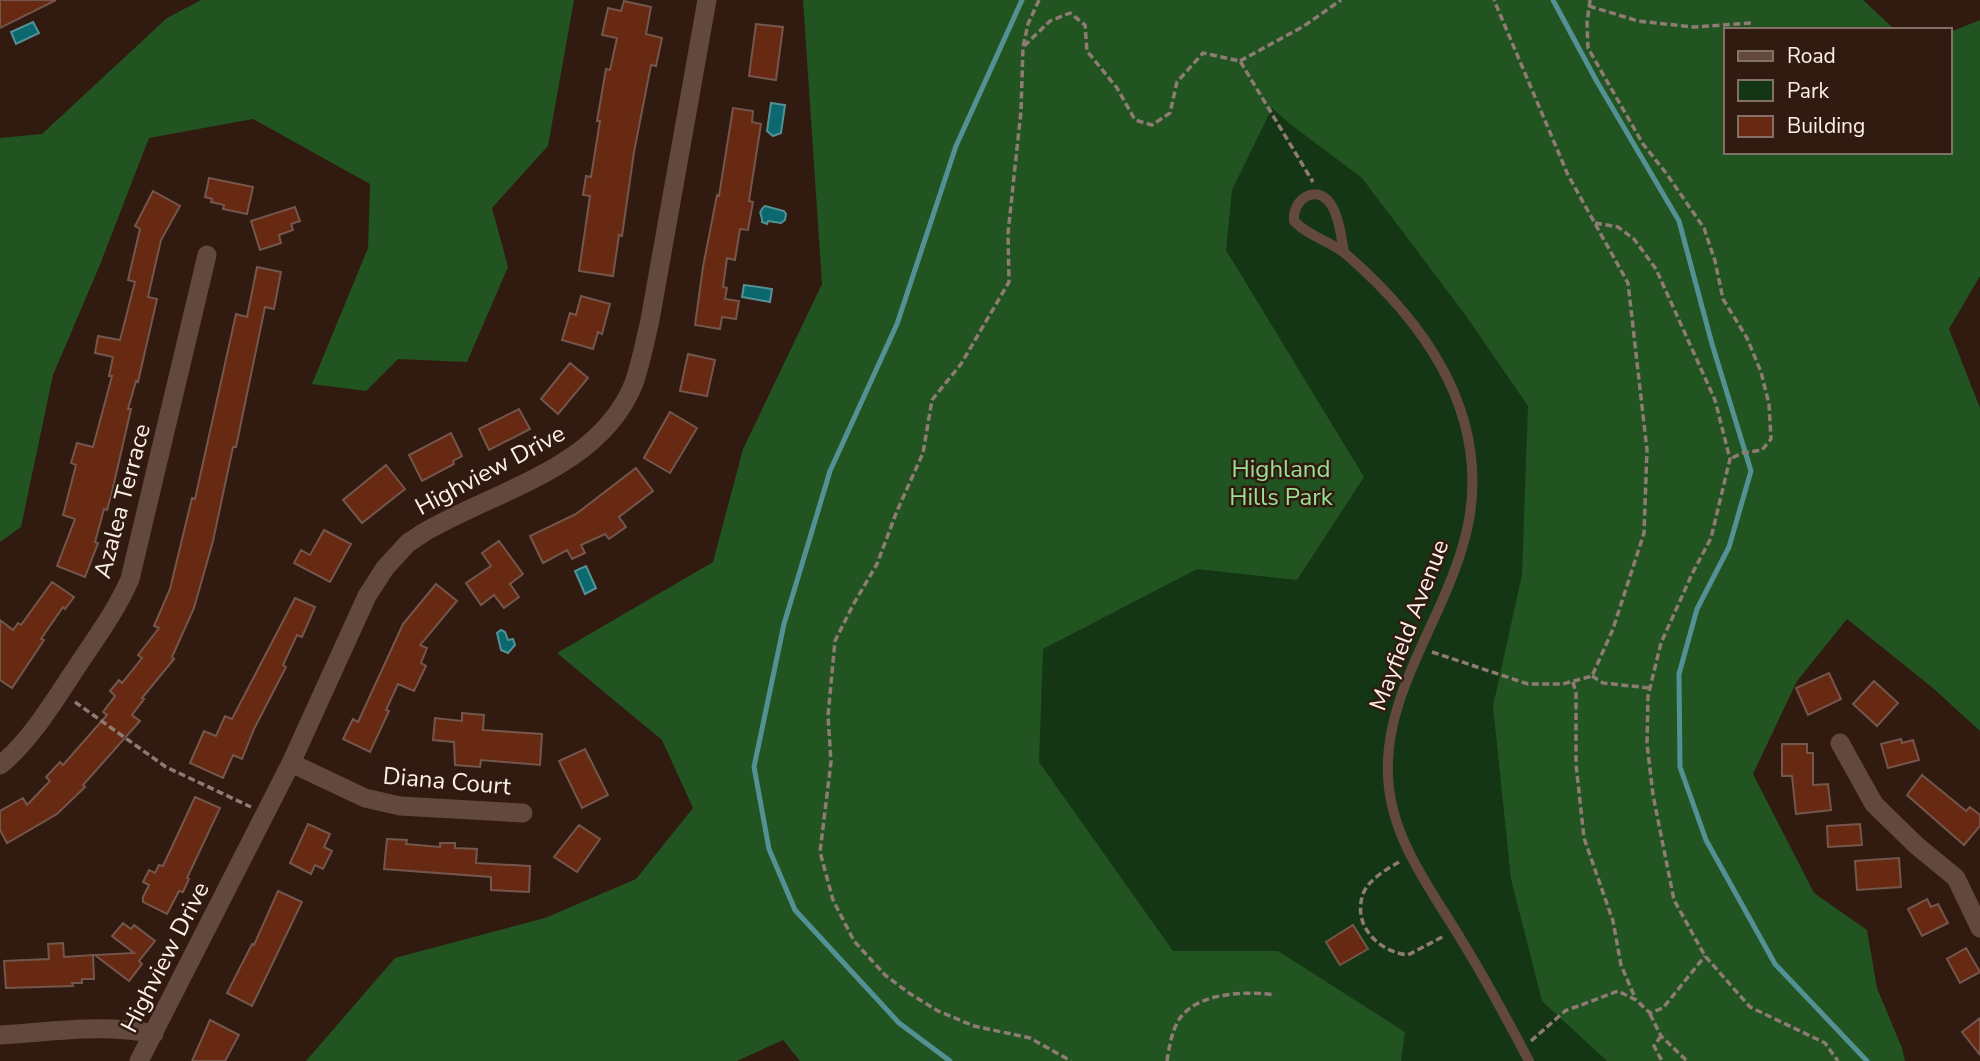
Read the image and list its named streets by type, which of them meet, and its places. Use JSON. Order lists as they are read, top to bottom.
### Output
{
  "streets": {
    "street": ["Highview Drive", "Azalea Terrace", "Diana Court"],
    "lane": ["Mayfield Avenue"]
  },
  "crossings": [
    ["Highview Drive", "Diana Court"]
  ],
  "parks": ["Highland Hills Park"],
  "legend": ["Road", "Park", "Building"]
}
